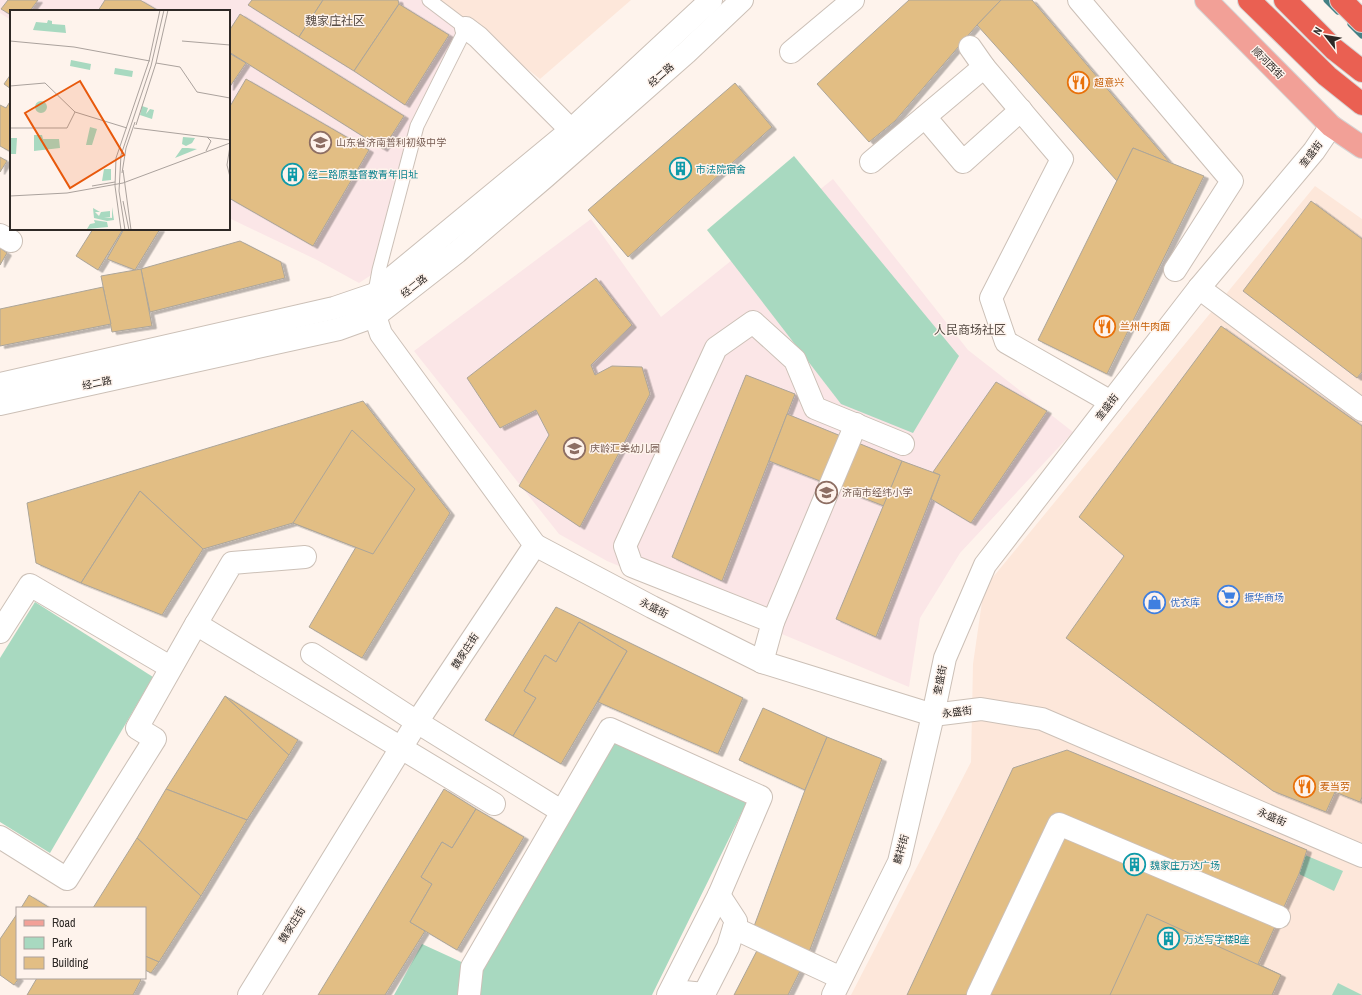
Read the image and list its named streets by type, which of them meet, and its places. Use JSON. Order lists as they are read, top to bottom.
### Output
{
  "streets": {
    "main road": ["顺河西街"],
    "street": [
      "经二路",
      "奎盛街",
      "永盛街",
      "魏家庄街",
      "麟祥街"
    ]
  },
  "crossings": [
    ["顺河西街", "奎盛街"],
    ["奎盛街", "永盛街"],
    ["奎盛街", "麟祥街"],
    ["永盛街", "魏家庄街"],
    ["永盛街", "麟祥街"]
  ],
  "districts": ["魏家庄社区", "人民商场社区"],
  "places": {
    "restaurant": ["超意兴", "兰州牛肉面", "麦当劳"],
    "school or university": ["山东省济南普利初级中学", "庆龄汇美幼儿园", "济南市经纬小学"],
    "building": [
      "市法院宿舍",
      "经二路原基督教青年旧址",
      "魏家庄万达广场",
      "万达写字楼B座"
    ],
    "supermarket": ["振华商场"],
    "shop": ["优衣库"]
  },
  "legend": ["Road", "Park", "Building"],
  "north": "top left"
}
